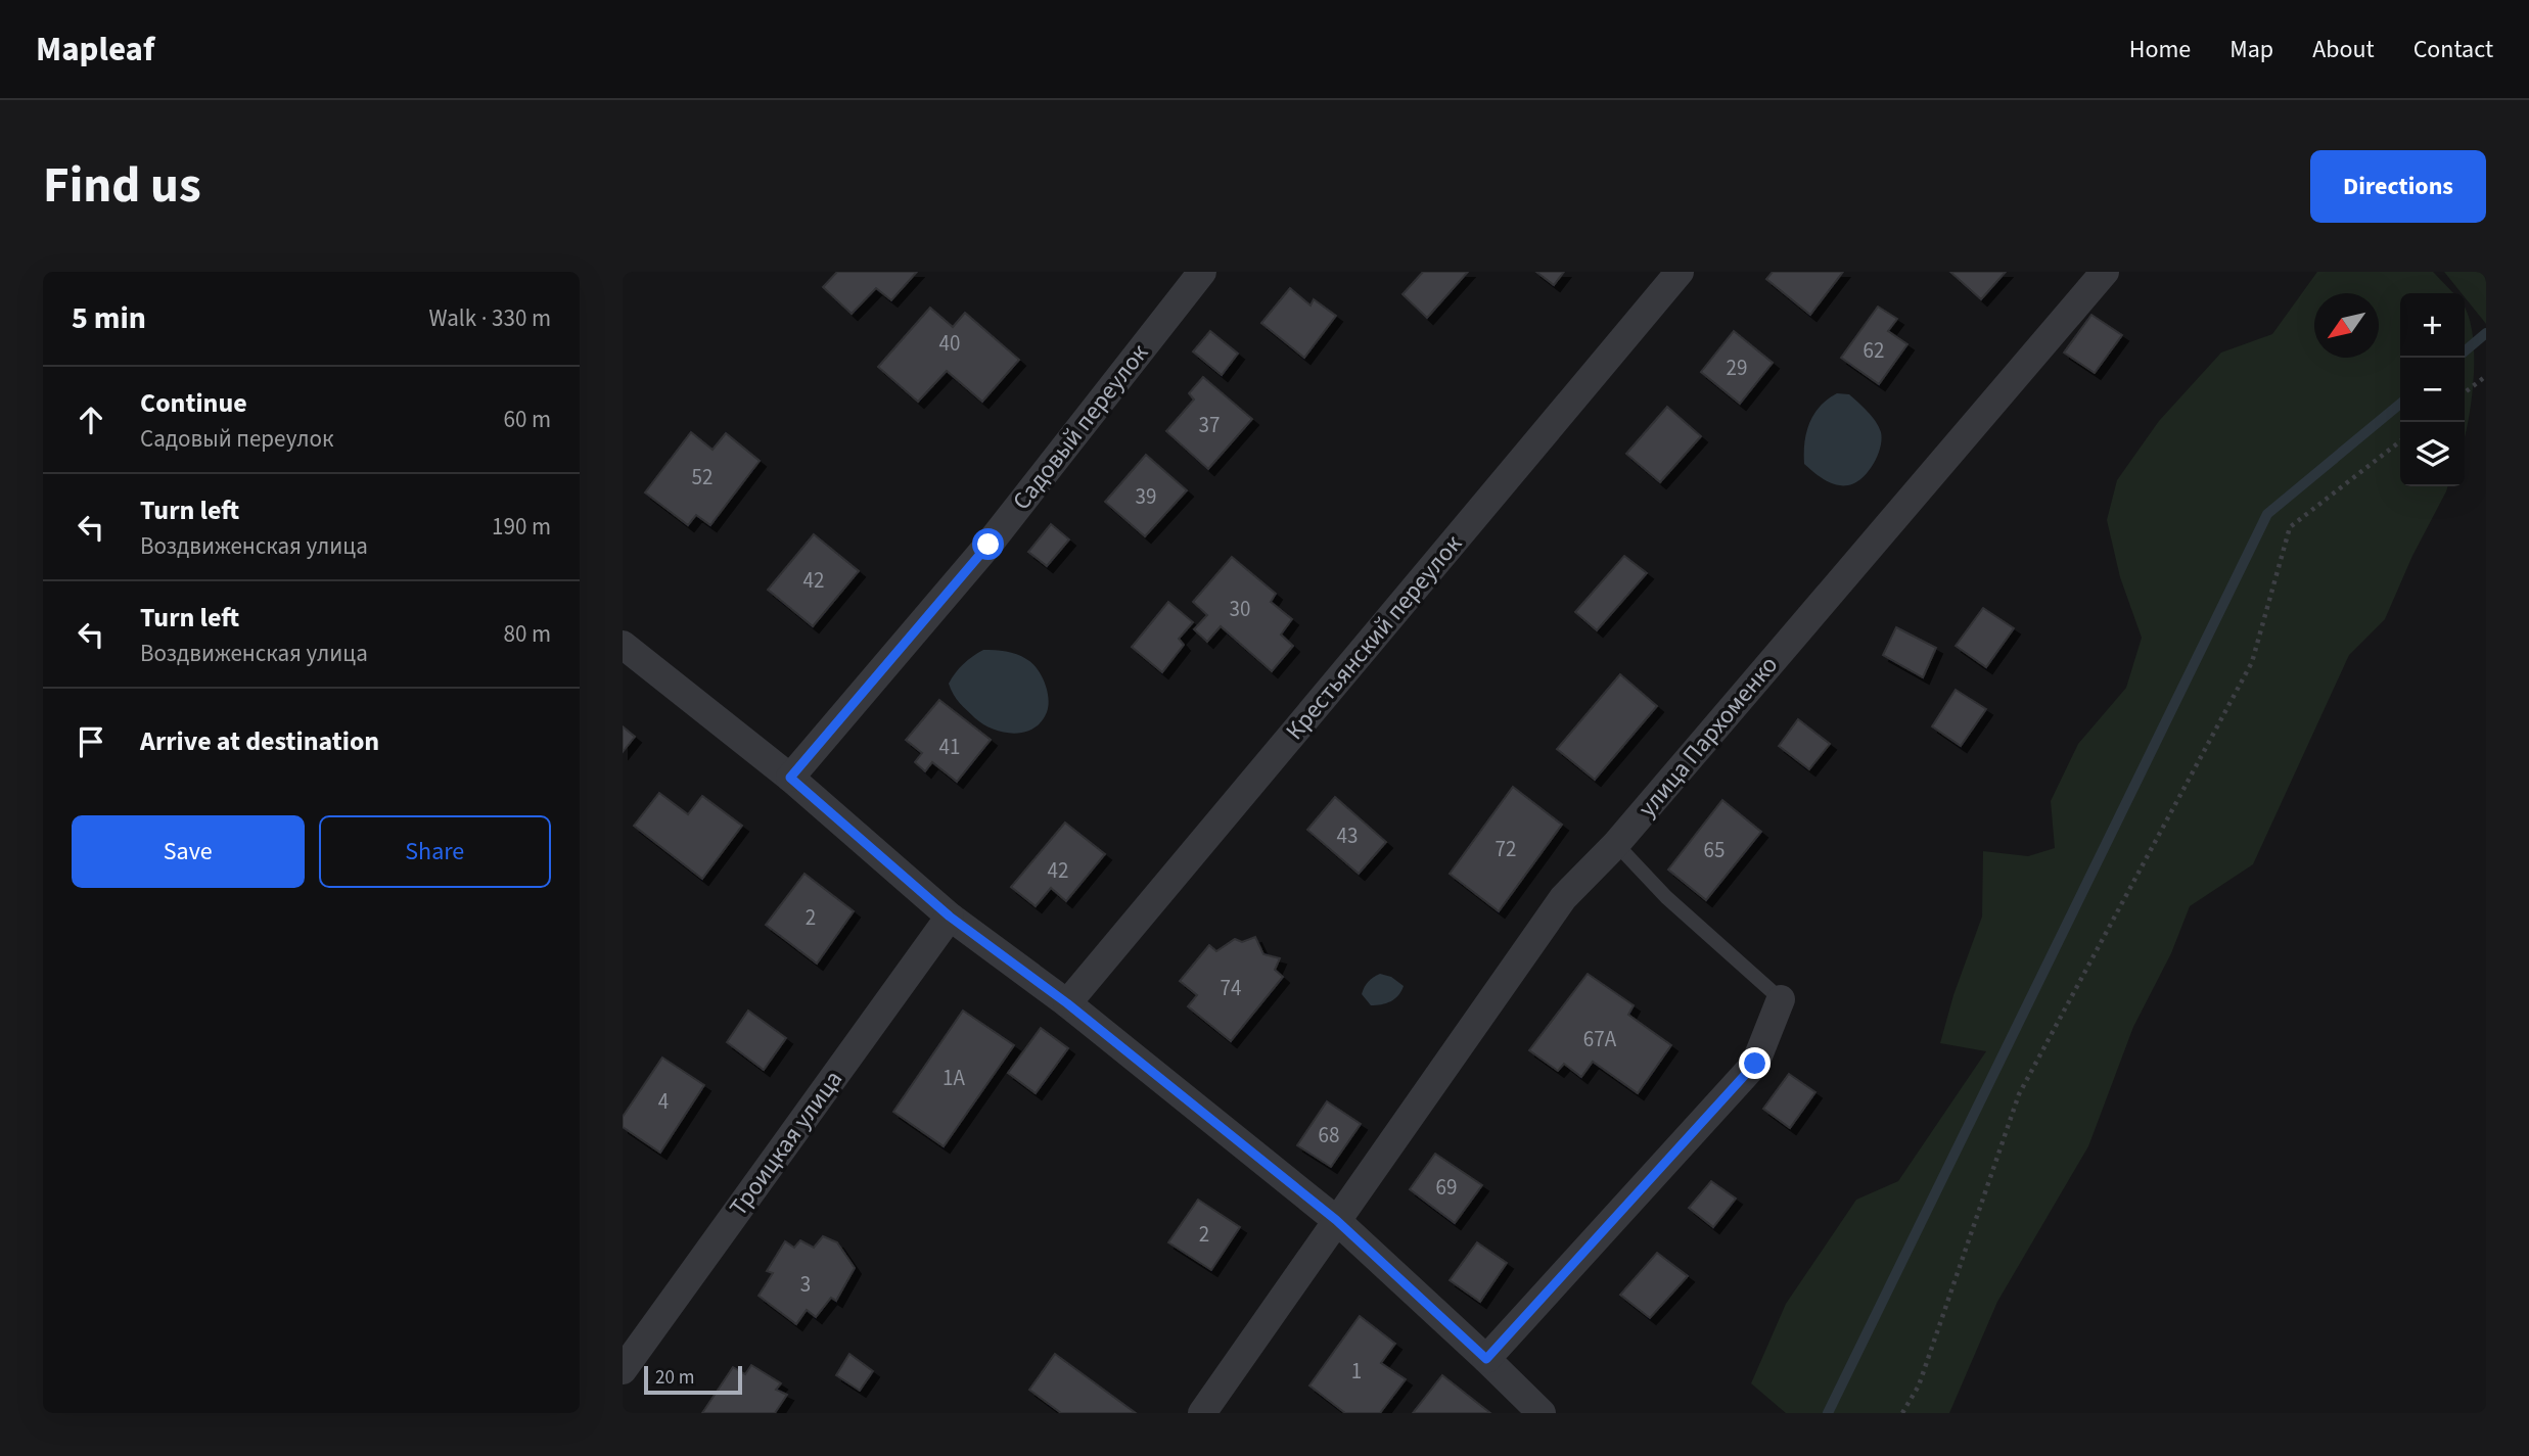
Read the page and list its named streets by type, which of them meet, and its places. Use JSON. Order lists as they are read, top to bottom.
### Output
{
  "streets": {
    "street": [
      "Садовый переулок",
      "Крестьянский переулок",
      "улица Пархоменко",
      "Троицкая улица"
    ]
  },
  "house_numbers": [
    "40",
    "62",
    "29",
    "37",
    "52",
    "39",
    "42",
    "30",
    "41",
    "43",
    "72",
    "65",
    "42",
    "2",
    "74",
    "67А",
    "1А",
    "4",
    "68",
    "69",
    "2",
    "3",
    "1"
  ],
  "scale_bar": "20 m",
  "north": "bottom left",
  "page": {
    "header": "Mapleaf",
    "nav": [
      "Home",
      "Map",
      "About",
      "Contact"
    ],
    "title": "Find us",
    "buttons": [
      "Directions",
      ["Save", "Share"]
    ],
    "heading": ["5 min", "Walk · 330 m"],
    "map_buttons": ["+", "−"],
    "list": [
      ["Continue", "Садовый переулок", "60 m"],
      ["Turn left", "Воздвиженская улица", "190 m"],
      ["Turn left", "Воздвиженская улица", "80 m"],
      "Arrive at destination"
    ],
    "scale": "20 m"
  }
}
